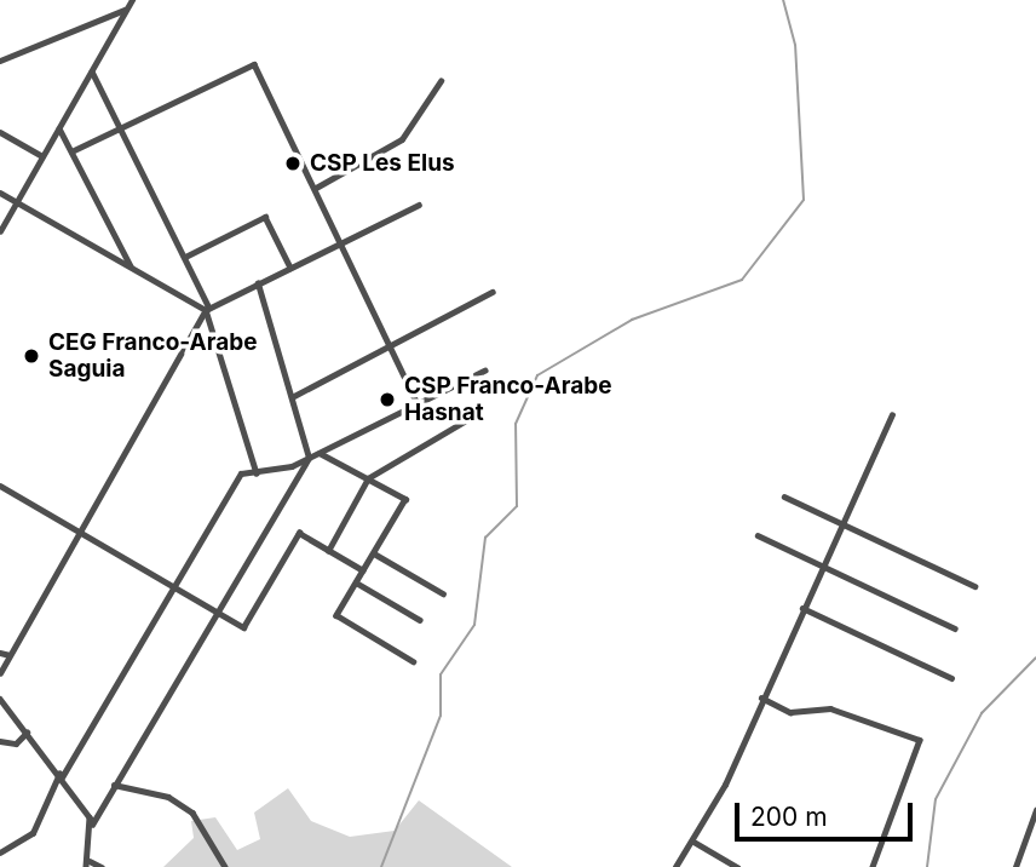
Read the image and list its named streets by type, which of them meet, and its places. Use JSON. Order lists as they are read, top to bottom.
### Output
{
  "places": ["CSP Les Elus", "CEG Franco-Arabe Saguia", "CSP Franco-Arabe Hasnat"],
  "scale_bar": "200 m"
}
